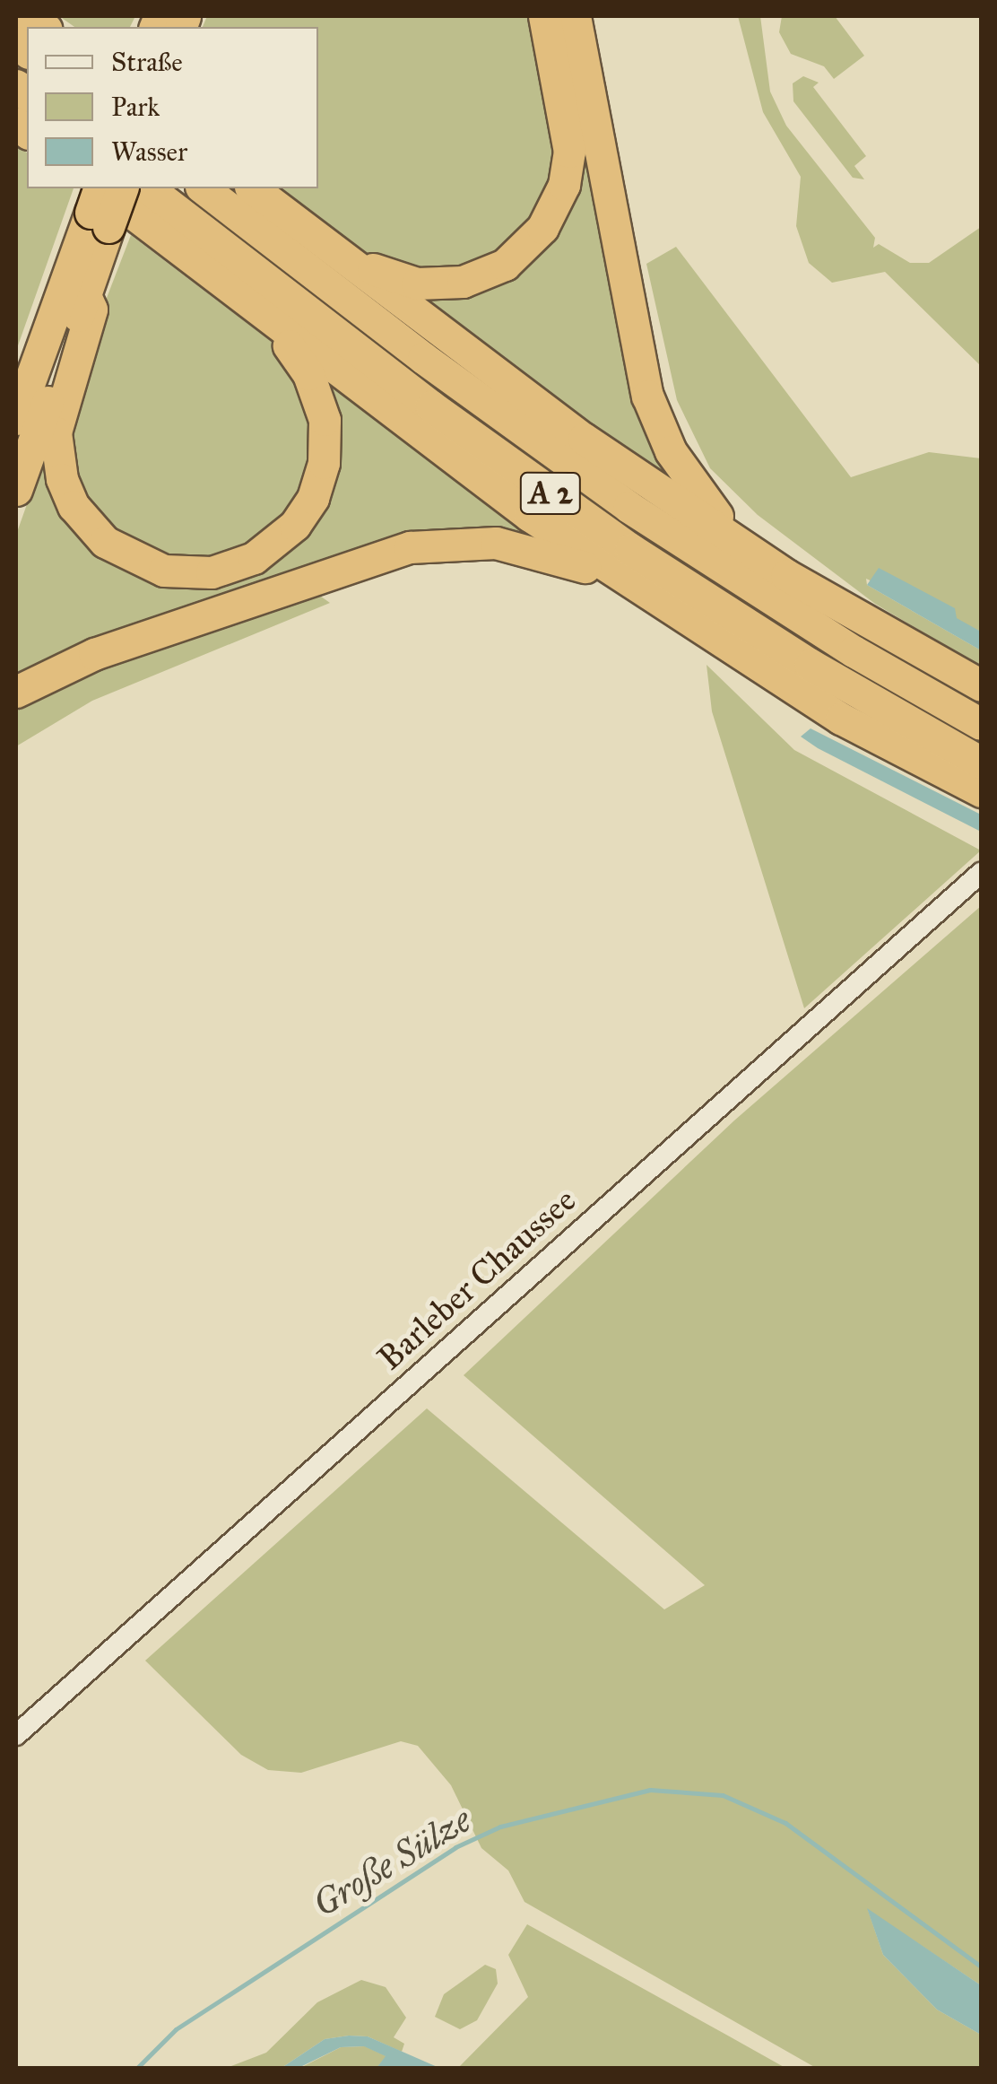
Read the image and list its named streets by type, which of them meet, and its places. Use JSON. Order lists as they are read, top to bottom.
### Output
{
  "streets": {
    "highway": ["A 2"],
    "street": ["Barleber Chaussee"]
  },
  "water": ["Große Sülze"],
  "legend": ["Straße", "Park", "Wasser"]
}
